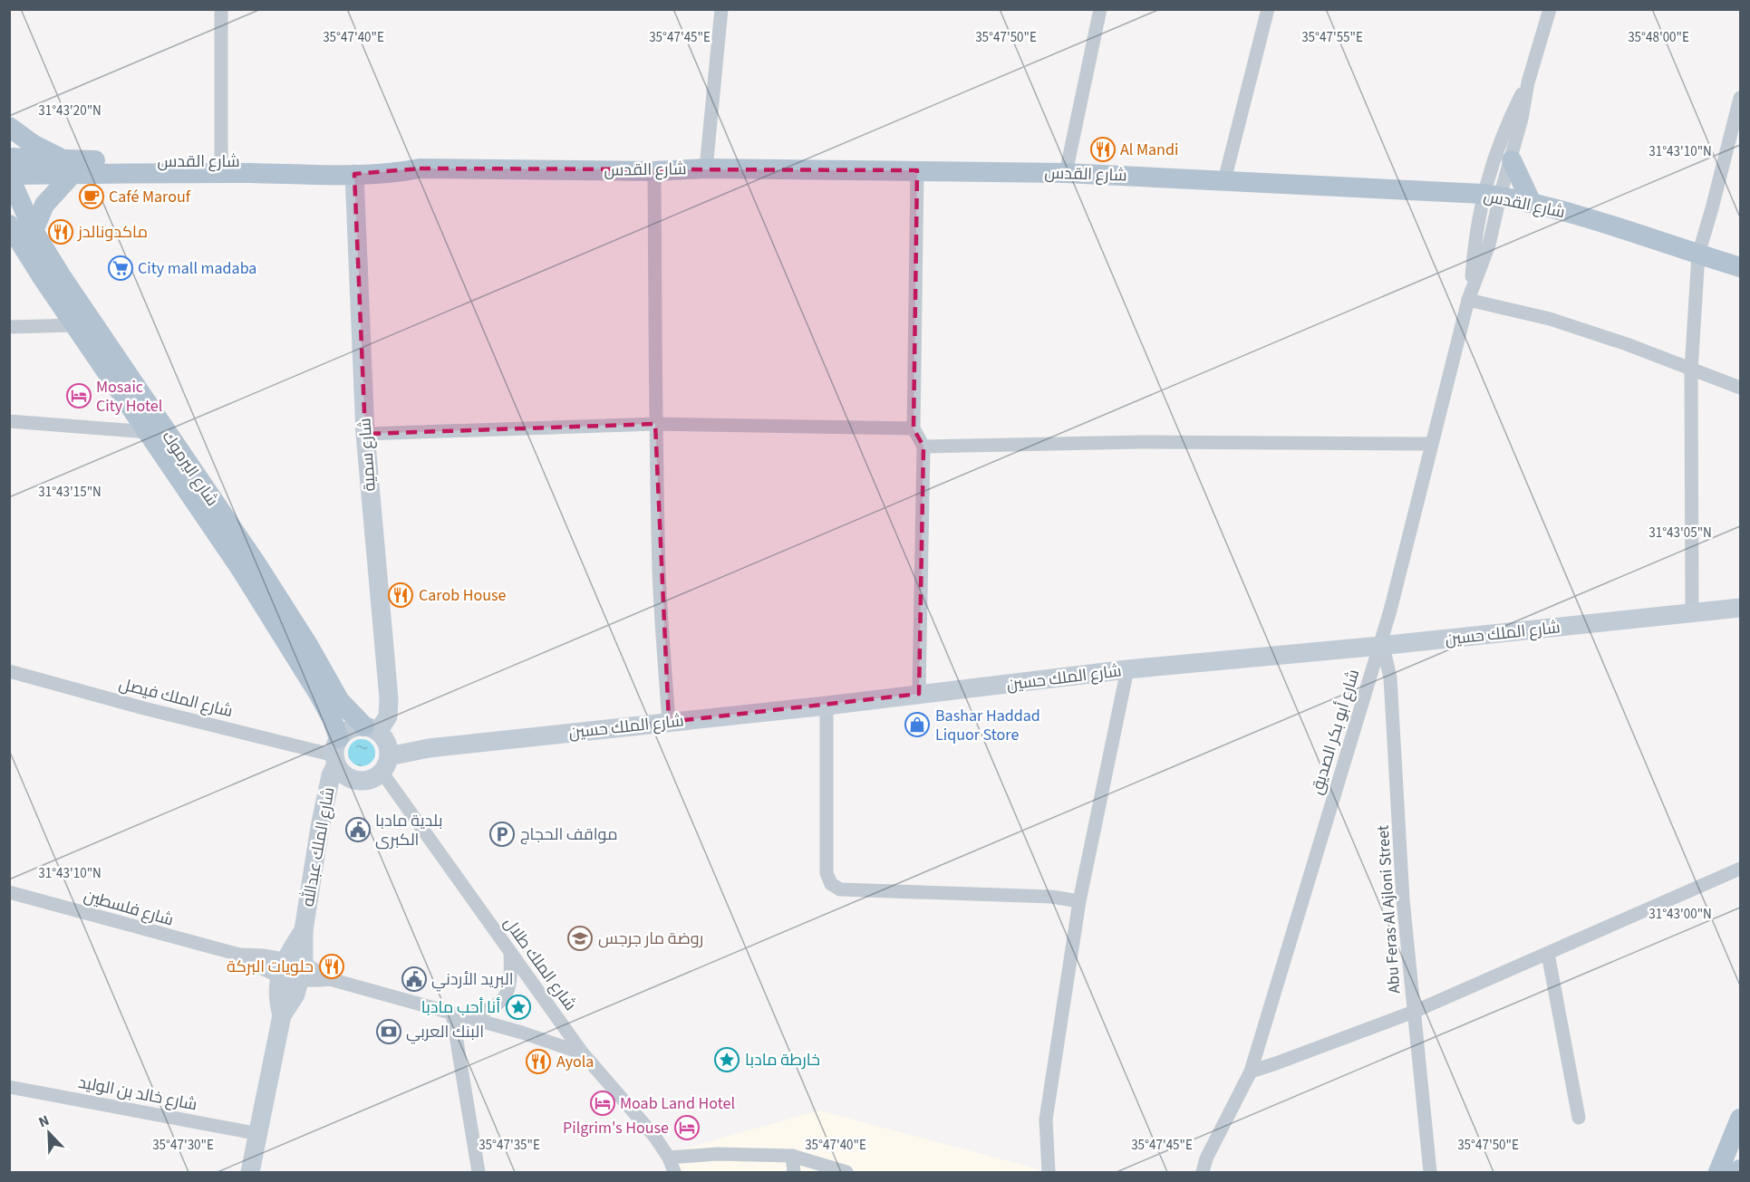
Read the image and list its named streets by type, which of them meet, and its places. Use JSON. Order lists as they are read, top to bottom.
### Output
{
  "streets": {
    "main road": [
      "شارع القدس",
      "شارع سمية",
      "شارع اليرموك",
      "شارع الملك حسين",
      "شارع الملك عبدالله"
    ],
    "street": [
      "شارع الملك فيصل",
      "شارع أبو بكر الصديق",
      "شارع فلسطين",
      "Abu Feras Al Ajloni Street",
      "شارع الملك طلال",
      "شارع خالد بن الوليد"
    ]
  },
  "crossings": [
    ["شارع القدس", "شارع سمية"],
    ["شارع القدس", "شارع اليرموك"],
    ["شارع القدس", "شارع أبو بكر الصديق"],
    ["شارع سمية", "شارع اليرموك"],
    ["شارع سمية", "شارع الملك حسين"],
    ["شارع سمية", "شارع الملك فيصل"],
    ["شارع سمية", "شارع الملك عبدالله"],
    ["شارع سمية", "شارع الملك طلال"],
    ["شارع اليرموك", "شارع الملك حسين"],
    ["شارع اليرموك", "شارع الملك فيصل"],
    ["شارع اليرموك", "شارع الملك عبدالله"],
    ["شارع اليرموك", "شارع الملك طلال"],
    ["شارع الملك حسين", "شارع الملك فيصل"],
    ["شارع الملك حسين", "شارع أبو بكر الصديق"],
    ["شارع الملك حسين", "شارع الملك عبدالله"],
    ["شارع الملك حسين", "Abu Feras Al Ajloni Street"],
    ["شارع الملك حسين", "شارع الملك طلال"],
    ["شارع الملك فيصل", "شارع الملك عبدالله"],
    ["شارع الملك فيصل", "شارع الملك طلال"],
    ["شارع أبو بكر الصديق", "Abu Feras Al Ajloni Street"],
    ["شارع الملك عبدالله", "شارع فلسطين"],
    ["شارع الملك عبدالله", "شارع الملك طلال"],
    ["شارع الملك عبدالله", "شارع خالد بن الوليد"],
    ["شارع فلسطين", "شارع الملك طلال"]
  ],
  "places": {
    "restaurant": [
      "Al Mandi",
      "ماكدونالدز",
      "Carob House",
      "حلويات البركة",
      "Ayola"
    ],
    "cafe": ["Café Marouf"],
    "supermarket": ["City mall madaba"],
    "hotel": ["Mosaic City Hotel", "Moab Land Hotel", "Pilgrim's House"],
    "shop": ["Bashar Haddad Liquor Store"],
    "public building": ["بلدية مادبا الكبرى", "البريد الأردني"],
    "parking": ["مواقف الحجاج"],
    "school or university": ["روضة مار جرجس"],
    "place": ["أنا أحب مادبا", "خارطة مادبا"],
    "bank": ["البنك العربي"]
  },
  "north": "top left",
  "coordinates": [
    "35°47'40\"E",
    "35°47'45\"E",
    "35°47'50\"E",
    "35°47'55\"E",
    "35°48'00\"E",
    "31°43'20\"N",
    "31°43'10\"N",
    "31°43'15\"N",
    "31°43'05\"N",
    "31°43'00\"N",
    "35°47'30\"E",
    "35°47'35\"E"
  ]
}
